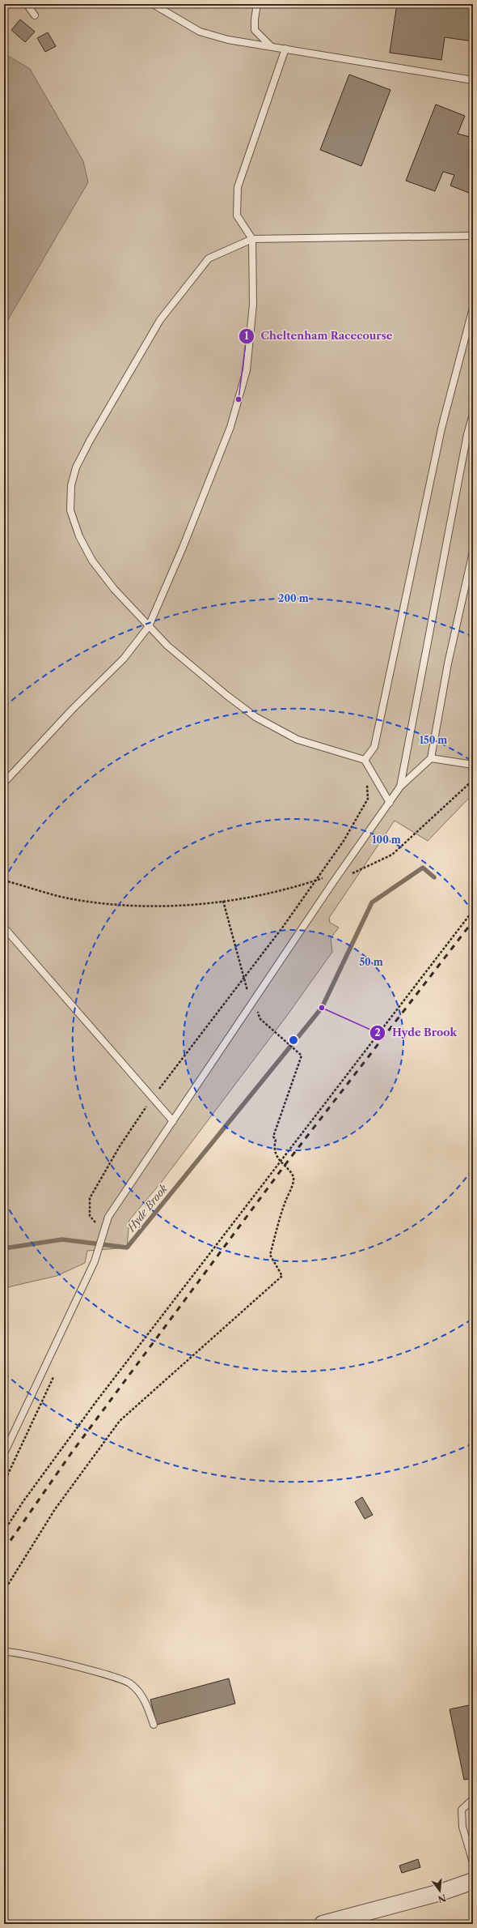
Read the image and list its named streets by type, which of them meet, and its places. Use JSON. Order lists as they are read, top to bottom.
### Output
{
  "water": ["Hyde Brook"],
  "places": ["Cheltenham Racecourse", "Hyde Brook"],
  "north": "bottom",
  "rings": [
    "200 m",
    "150 m",
    "100 m",
    "50 m"
  ]
}
